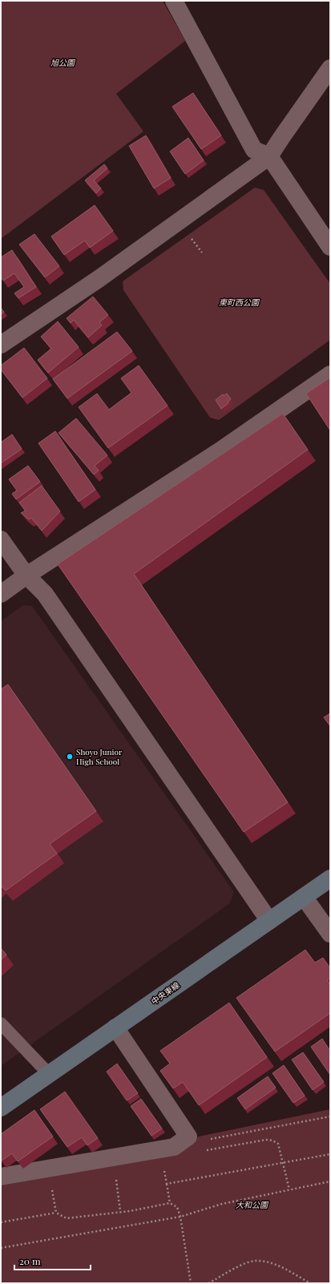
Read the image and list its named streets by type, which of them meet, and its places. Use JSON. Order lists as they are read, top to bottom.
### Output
{
  "streets": {
    "main road": ["中央東線"]
  },
  "parks": ["旭公園", "東町西公園", "大和公園"],
  "places": ["Shoyo Junior High School"],
  "scale_bar": "20 m"
}
